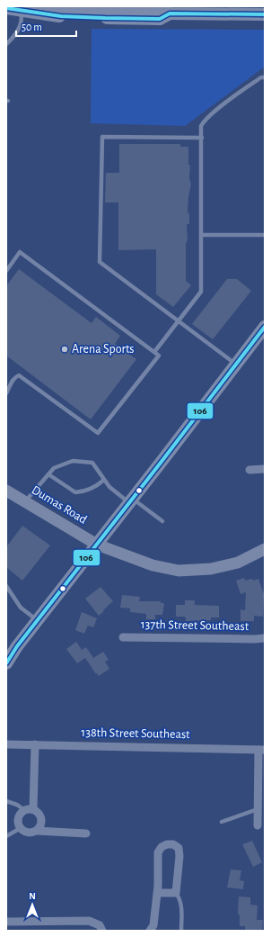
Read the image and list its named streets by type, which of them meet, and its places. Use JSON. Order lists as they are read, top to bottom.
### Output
{
  "streets": {
    "street": ["Dumas Road", "137th Street Southeast", "138th Street Southeast"]
  },
  "places": ["Arena Sports"],
  "lines": ["transit line 106"],
  "scale_bar": "50 m",
  "north": "top"
}
